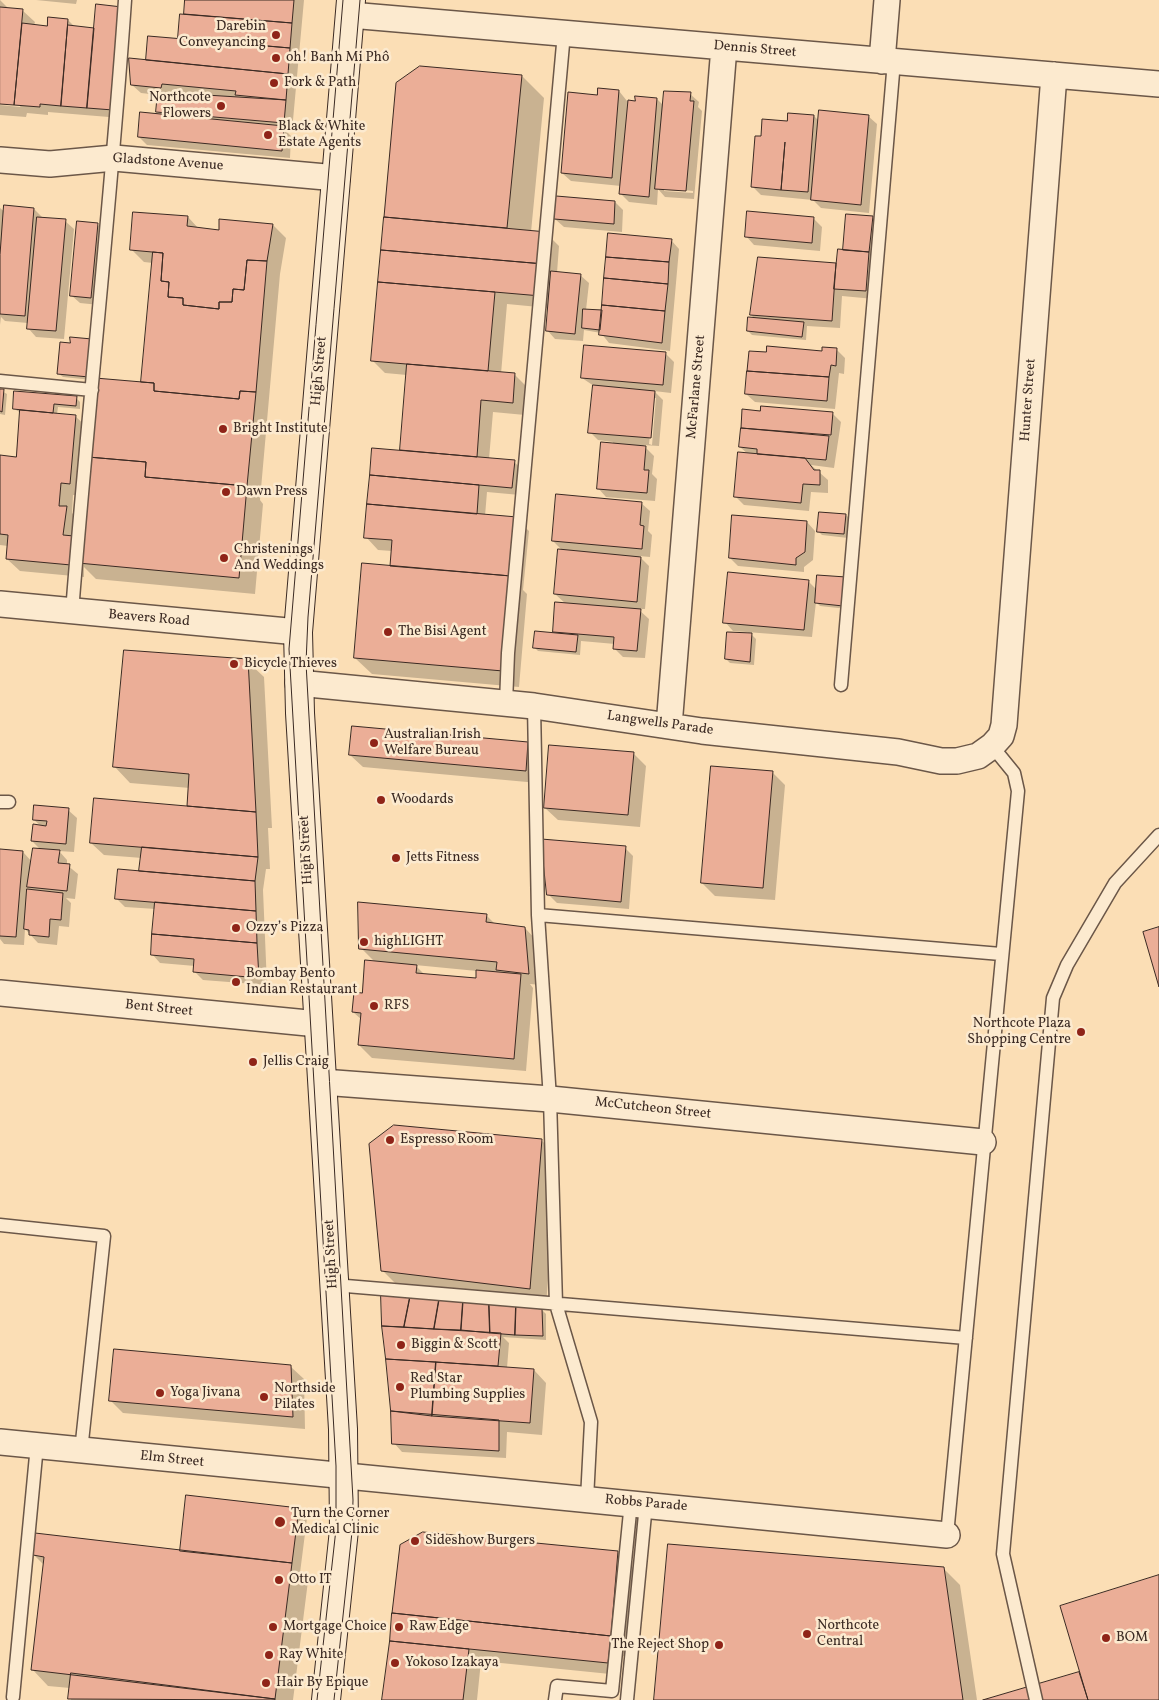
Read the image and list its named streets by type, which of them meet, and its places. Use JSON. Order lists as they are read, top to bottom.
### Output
{
  "streets": {
    "main road": ["High Street"],
    "street": [
      "Dennis Street",
      "Gladstone Avenue",
      "McFarlane Street",
      "Hunter Street",
      "Beavers Road",
      "Langwells Parade",
      "Bent Street",
      "McCutcheon Street",
      "Elm Street",
      "Robbs Parade"
    ]
  },
  "crossings": [
    ["Dennis Street", "High Street"],
    ["Dennis Street", "McFarlane Street"],
    ["Dennis Street", "Hunter Street"],
    ["Gladstone Avenue", "High Street"],
    ["High Street", "Beavers Road"],
    ["High Street", "Langwells Parade"],
    ["High Street", "Bent Street"],
    ["High Street", "McCutcheon Street"],
    ["High Street", "Elm Street"],
    ["High Street", "Robbs Parade"],
    ["McFarlane Street", "Langwells Parade"],
    ["Hunter Street", "Langwells Parade"],
    ["Elm Street", "Robbs Parade"]
  ],
  "places": [
    "Darebin Conveyancing",
    "oh! Banh Mi Phô",
    "Fork & Path",
    "Northcote Flowers",
    "Black & White Estate Agents",
    "Bright Institute",
    "Dawn Press",
    "Christenings And Weddings",
    "The Bisi Agent",
    "Bicycle Thieves",
    "Australian Irish Welfare Bureau",
    "Woodards",
    "Jetts Fitness",
    "Ozzy’s Pizza",
    "highLIGHT",
    "Bombay Bento Indian Restaurant",
    "RFS",
    "Northcote Plaza Shopping Centre",
    "Jellis Craig",
    "Espresso Room",
    "Biggin & Scott",
    "Red Star Plumbing Supplies",
    "Yoga Jivana",
    "Northside Pilates",
    "Turn the Corner Medical Clinic",
    "Sideshow Burgers",
    "Otto IT",
    "Mortgage Choice",
    "Raw Edge",
    "Northcote Central",
    "BOM",
    "The Reject Shop",
    "Ray White",
    "Yokoso Izakaya",
    "Hair By Epique"
  ]
}
